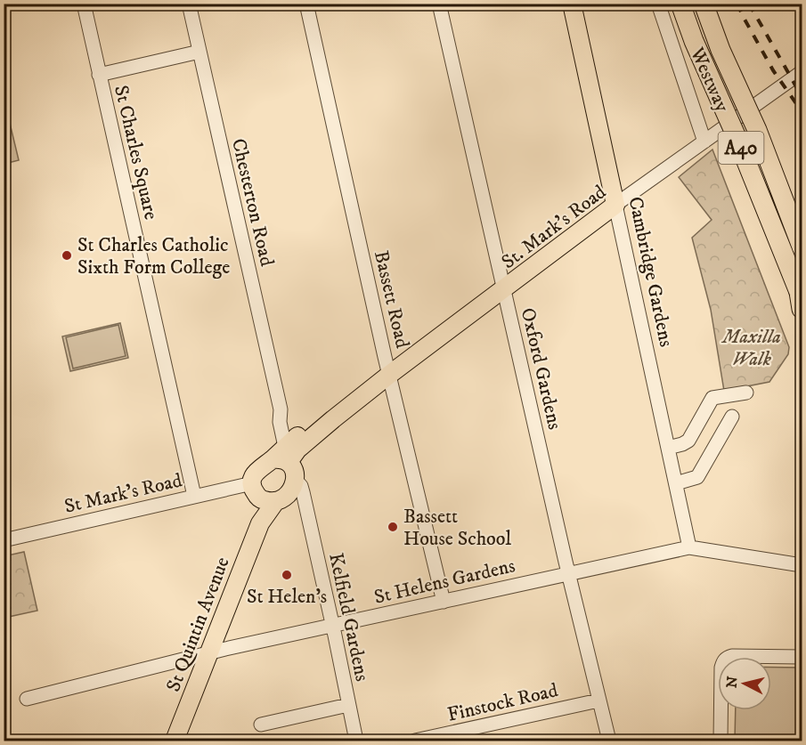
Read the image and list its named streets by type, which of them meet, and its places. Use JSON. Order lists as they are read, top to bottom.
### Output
{
  "streets": {
    "highway": ["Westway", "A40"],
    "main road": ["St. Mark's Road", "Cambridge Gardens", "St Quintin Avenue"],
    "street": [
      "St Charles Square",
      "Chesterton Road",
      "Bassett Road",
      "Oxford Gardens",
      "St Mark's Road",
      "St Helens Gardens",
      "Kelfield Gardens",
      "Finstock Road"
    ]
  },
  "crossings": [
    ["St Charles Square", "St Mark's Road"],
    ["Chesterton Road", "St. Mark's Road"],
    ["Chesterton Road", "St Quintin Avenue"],
    ["St. Mark's Road", "Cambridge Gardens"],
    ["St. Mark's Road", "Bassett Road"],
    ["St. Mark's Road", "Oxford Gardens"],
    ["St. Mark's Road", "St Quintin Avenue"],
    ["Cambridge Gardens", "St Helens Gardens"],
    ["Bassett Road", "St Helens Gardens"],
    ["Oxford Gardens", "St Helens Gardens"],
    ["Oxford Gardens", "Finstock Road"],
    ["St Mark's Road", "Kelfield Gardens"],
    ["St Mark's Road", "St Quintin Avenue"],
    ["St Helens Gardens", "Kelfield Gardens"],
    ["St Helens Gardens", "St Quintin Avenue"],
    ["Kelfield Gardens", "St Quintin Avenue"]
  ],
  "parks": ["Maxilla Walk"],
  "places": ["St Charles Catholic Sixth Form College", "Bassett House School", "St Helen's"],
  "north": "left"
}
